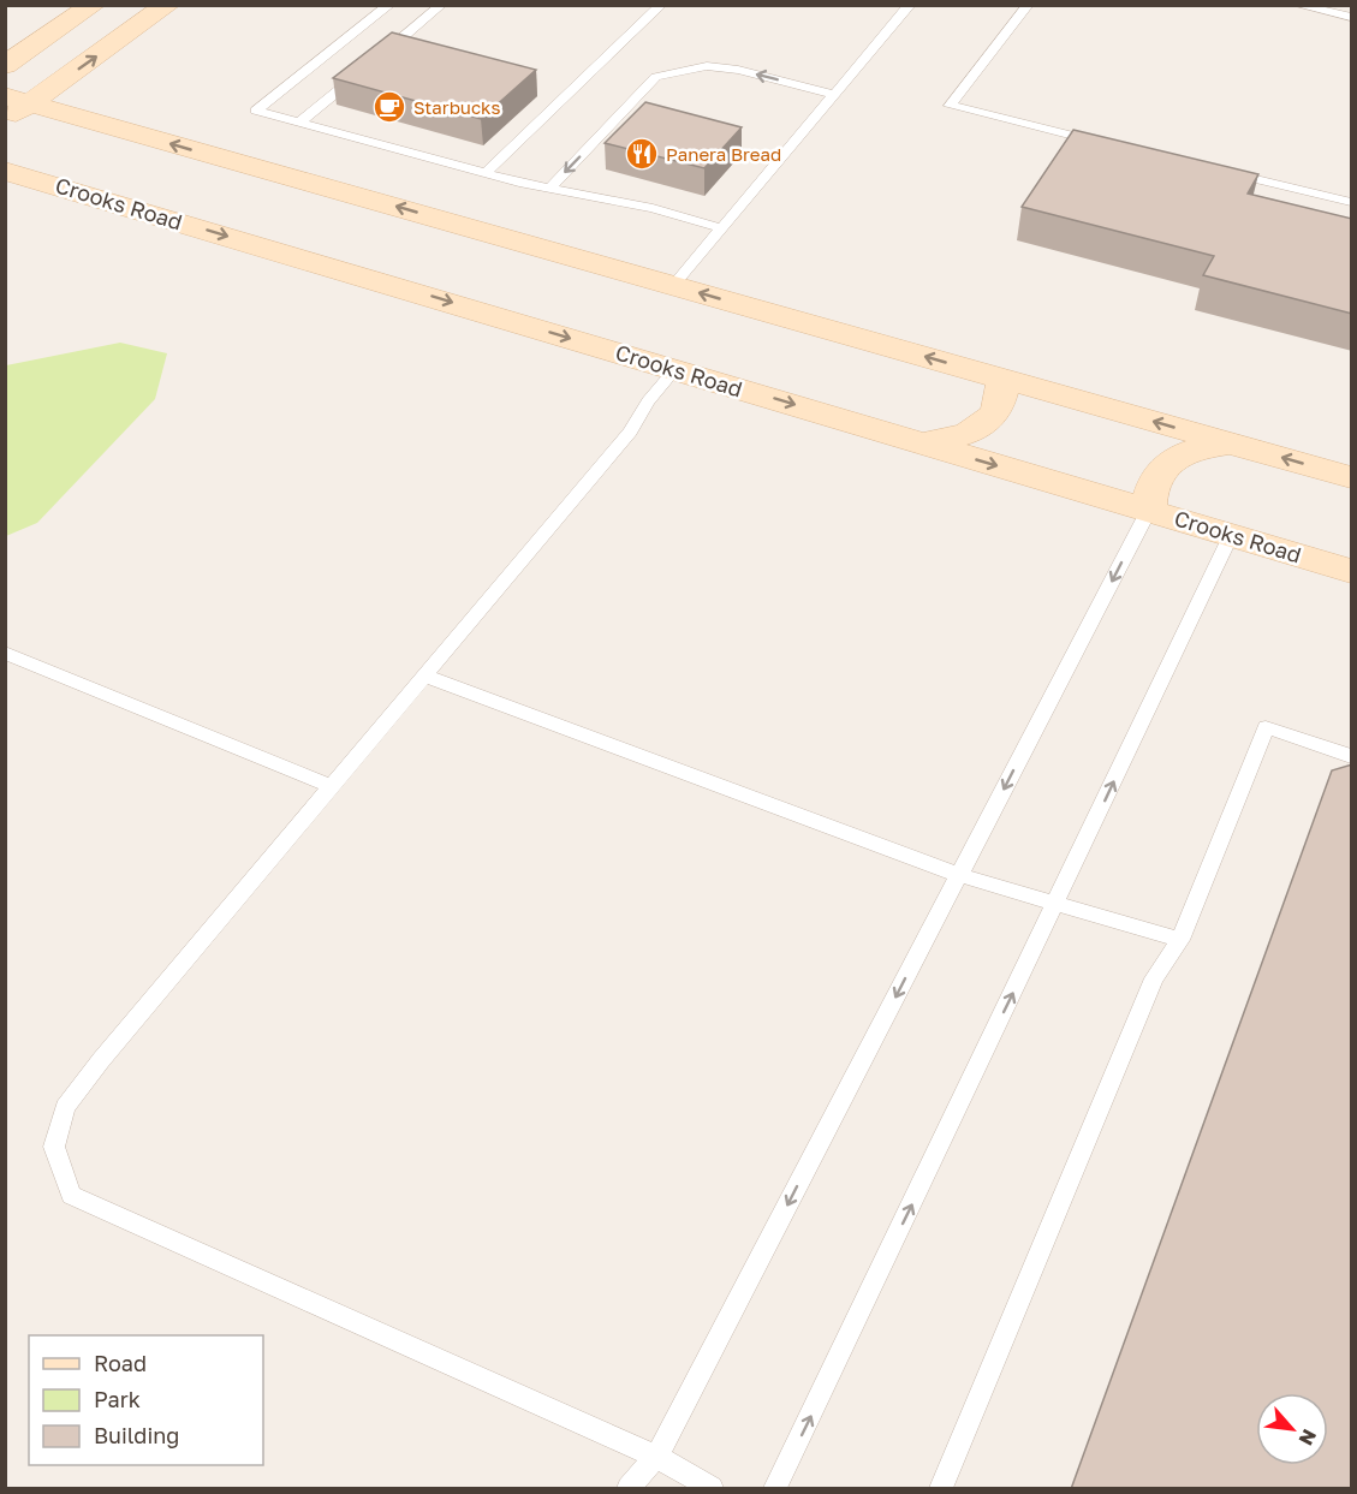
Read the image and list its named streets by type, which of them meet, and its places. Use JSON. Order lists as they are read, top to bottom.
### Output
{
  "streets": {
    "main road": ["Crooks Road"]
  },
  "places": {
    "cafe": ["Starbucks"],
    "restaurant": ["Panera Bread"]
  },
  "legend": ["Road", "Park", "Building"],
  "north": "bottom right"
}
